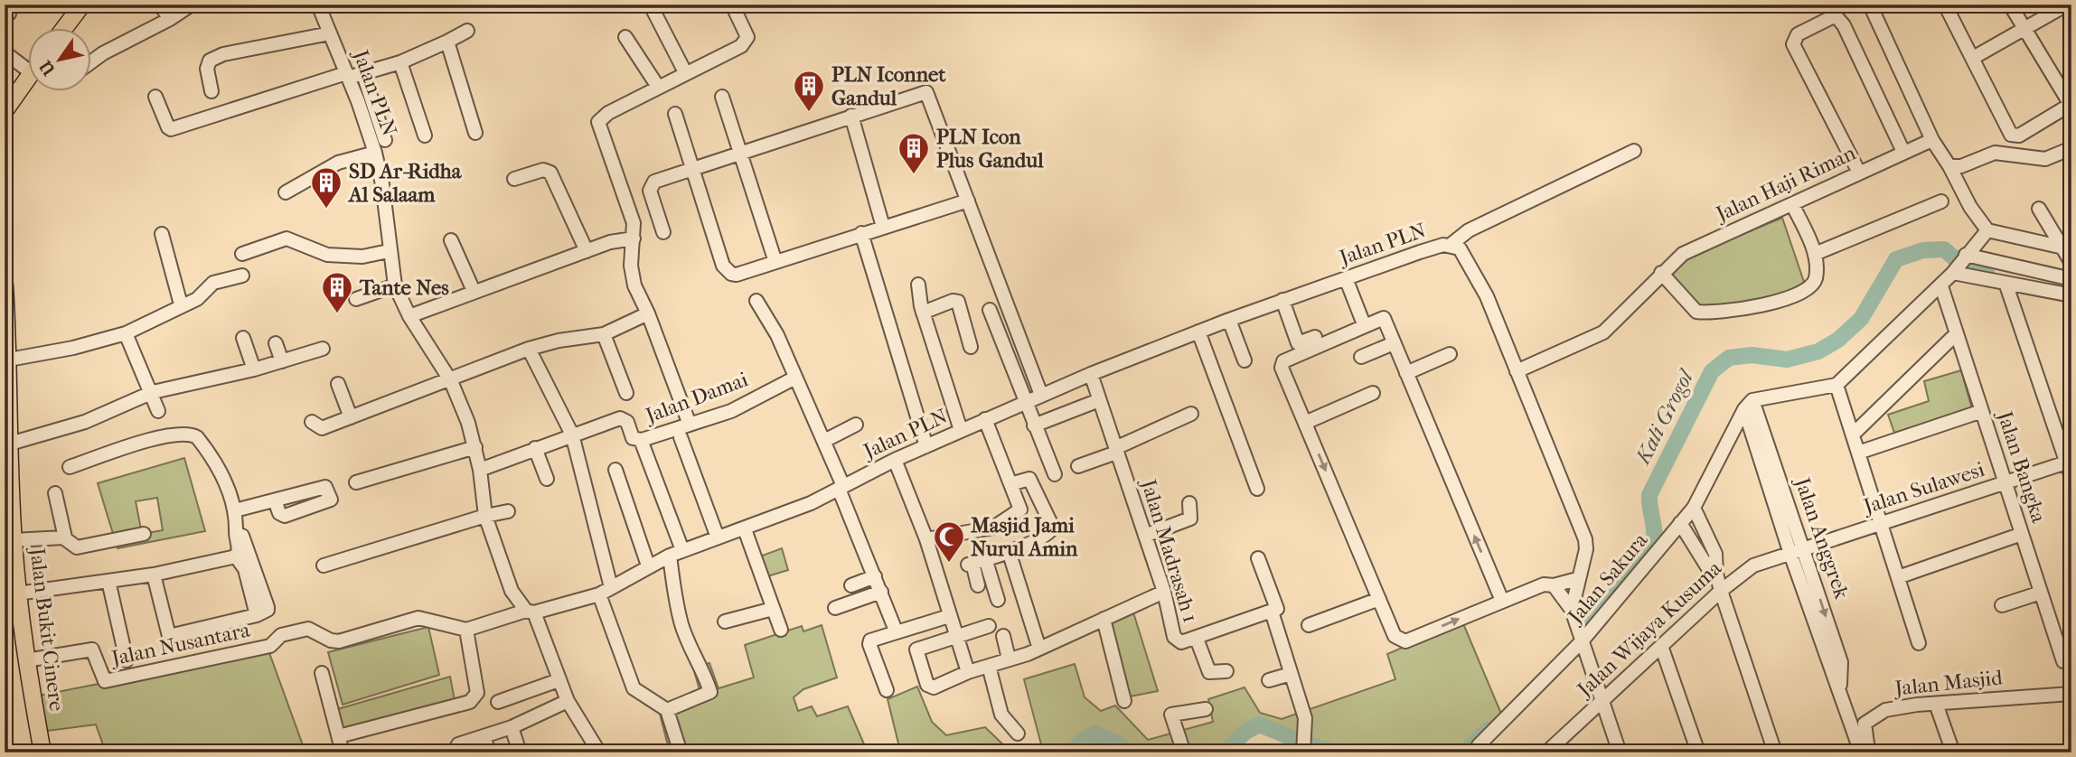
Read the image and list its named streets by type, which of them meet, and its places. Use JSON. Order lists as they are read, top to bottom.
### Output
{
  "streets": {
    "main road": ["Jalan Bukit Cinere"],
    "street": [
      "Jalan PLN",
      "Jalan Haji Riman",
      "Jalan Damai",
      "Jalan Bangka",
      "Jalan Sulawesi",
      "Jalan Anggrek",
      "Jalan Madrasah 1",
      "Jalan Sakura",
      "Jalan Wijaya Kusuma",
      "Jalan Nusantara",
      "Jalan Masjid"
    ]
  },
  "crossings": [
    ["Jalan PLN", "Jalan Haji Riman"],
    ["Jalan PLN", "Jalan Damai"],
    ["Jalan PLN", "Jalan Madrasah 1"],
    ["Jalan PLN", "Jalan Sakura"],
    ["Jalan PLN", "Jalan Wijaya Kusuma"],
    ["Jalan Bangka", "Jalan Sulawesi"],
    ["Jalan Sulawesi", "Jalan Anggrek"],
    ["Jalan Sulawesi", "Jalan Wijaya Kusuma"],
    ["Jalan Anggrek", "Jalan Sakura"],
    ["Jalan Anggrek", "Jalan Wijaya Kusuma"],
    ["Jalan Anggrek", "Jalan Masjid"],
    ["Jalan Bukit Cinere", "Jalan Nusantara"]
  ],
  "water": ["Kali Grogol"],
  "places": {
    "building": [
      "PLN Iconnet Gandul",
      "PLN Icon Plus Gandul",
      "SD Ar-Ridha Al Salaam",
      "Tante Nes"
    ],
    "mosque": ["Masjid Jami Nurul Amin"]
  },
  "north": "bottom left"
}
